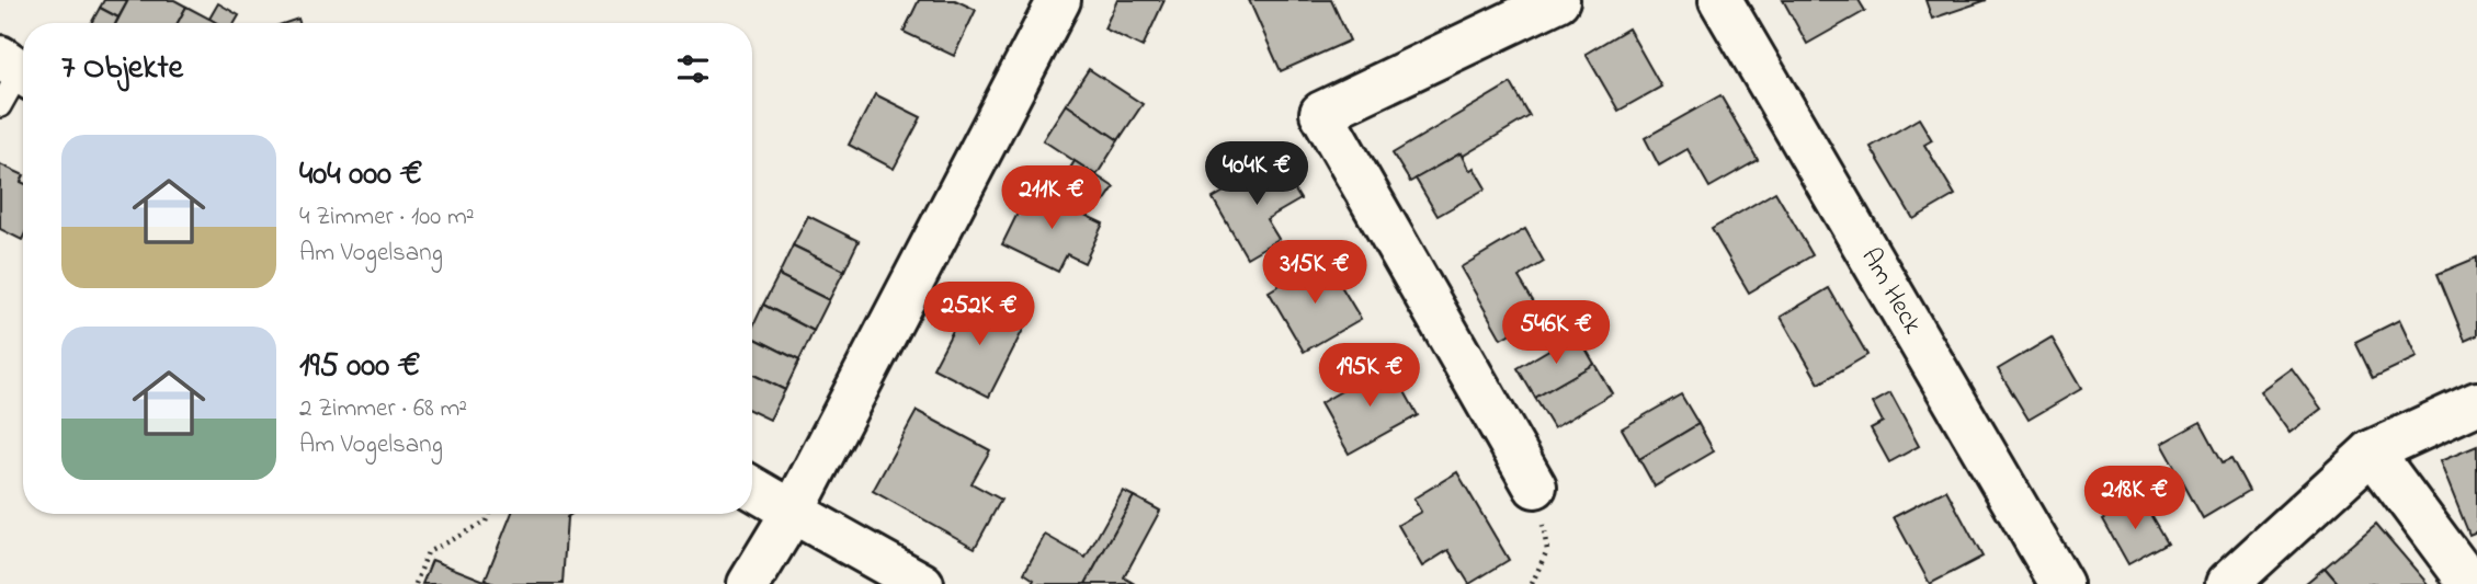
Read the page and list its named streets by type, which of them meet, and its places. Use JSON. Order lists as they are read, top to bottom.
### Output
{
  "streets": {
    "street": ["Am Heck"]
  },
  "page": {
    "heading": "7 Objekte",
    "list": [
      {
        "name": "404 000 €",
        "note": "4 Zimmer · 100 m² · Am Vogelsang"
      },
      {
        "name": "195 000 €",
        "note": "2 Zimmer · 68 m² · Am Vogelsang"
      }
    ],
    "price": [
      "404K €",
      "211K €",
      "315K €",
      "252K €",
      "546K €",
      "195K €",
      "218K €"
    ]
  }
}
